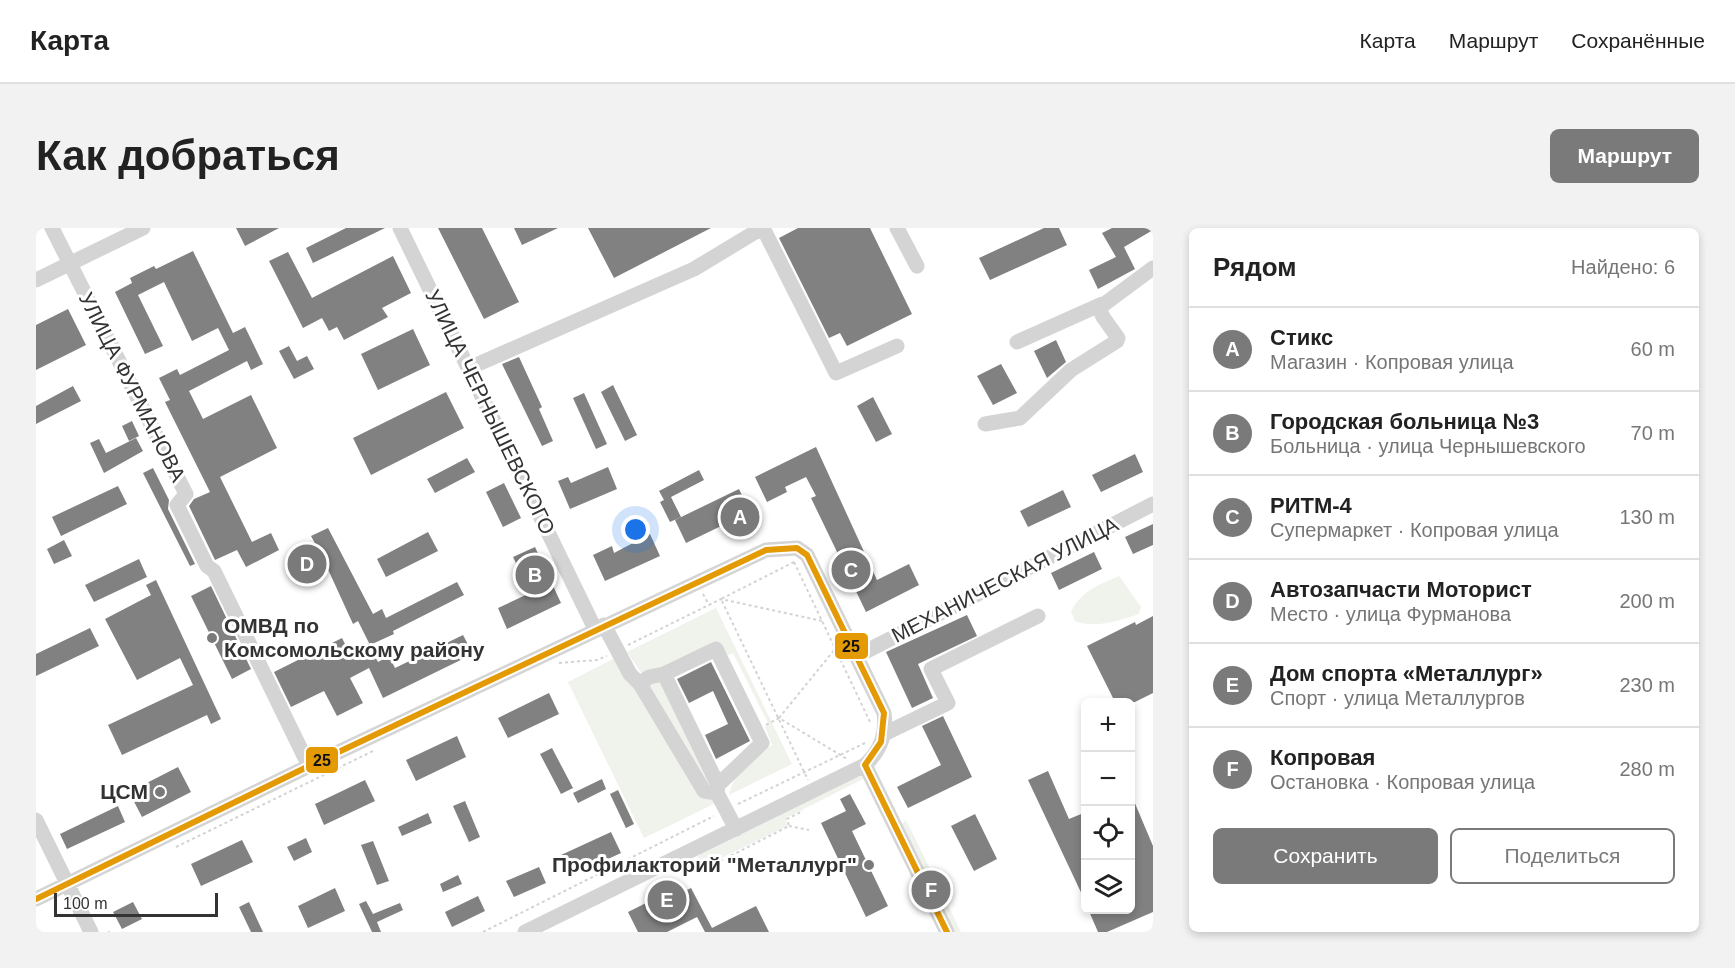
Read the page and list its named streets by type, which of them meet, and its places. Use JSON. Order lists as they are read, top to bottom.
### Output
{
  "streets": {
    "street": ["УЛИЦА ФУРМАНОВА", "УЛИЦА ЧЕРНЫШЕВСКОГО", "МЕХАНИЧЕСКАЯ УЛИЦА"]
  },
  "places": ["ОМВД по Комсомольскому району", "ЦСМ", "Профилакторий \"Металлург\""],
  "lines": ["transit line 25"],
  "scale_bar": "100 m",
  "page": {
    "header": "Карта",
    "nav": ["Карта", "Маршрут", "Сохранённые"],
    "buttons": [
      "Маршрут",
      ["Сохранить", "Поделиться"]
    ],
    "title": "Как добраться",
    "heading": ["Рядом", "Найдено: 6"],
    "list": [
      {
        "mark": "A",
        "name": "Стикс",
        "note": "Магазин · Копровая улица",
        "value": "60 m"
      },
      {
        "mark": "B",
        "name": "Городская больница №3",
        "note": "Больница · улица Чернышевского",
        "value": "70 m"
      },
      {
        "mark": "C",
        "name": "РИТМ-4",
        "note": "Супермаркет · Копровая улица",
        "value": "130 m"
      },
      {
        "mark": "D",
        "name": "Автозапчасти Моторист",
        "note": "Место · улица Фурманова",
        "value": "200 m"
      },
      {
        "mark": "E",
        "name": "Дом спорта «Металлург»",
        "note": "Спорт · улица Металлургов",
        "value": "230 m"
      },
      {
        "mark": "F",
        "name": "Копровая",
        "note": "Остановка · Копровая улица",
        "value": "280 m"
      }
    ],
    "pins": [
      "A",
      "D",
      "C",
      "B",
      "F",
      "E"
    ],
    "map_buttons": ["+", "−"],
    "scale": "100 m"
  }
}
